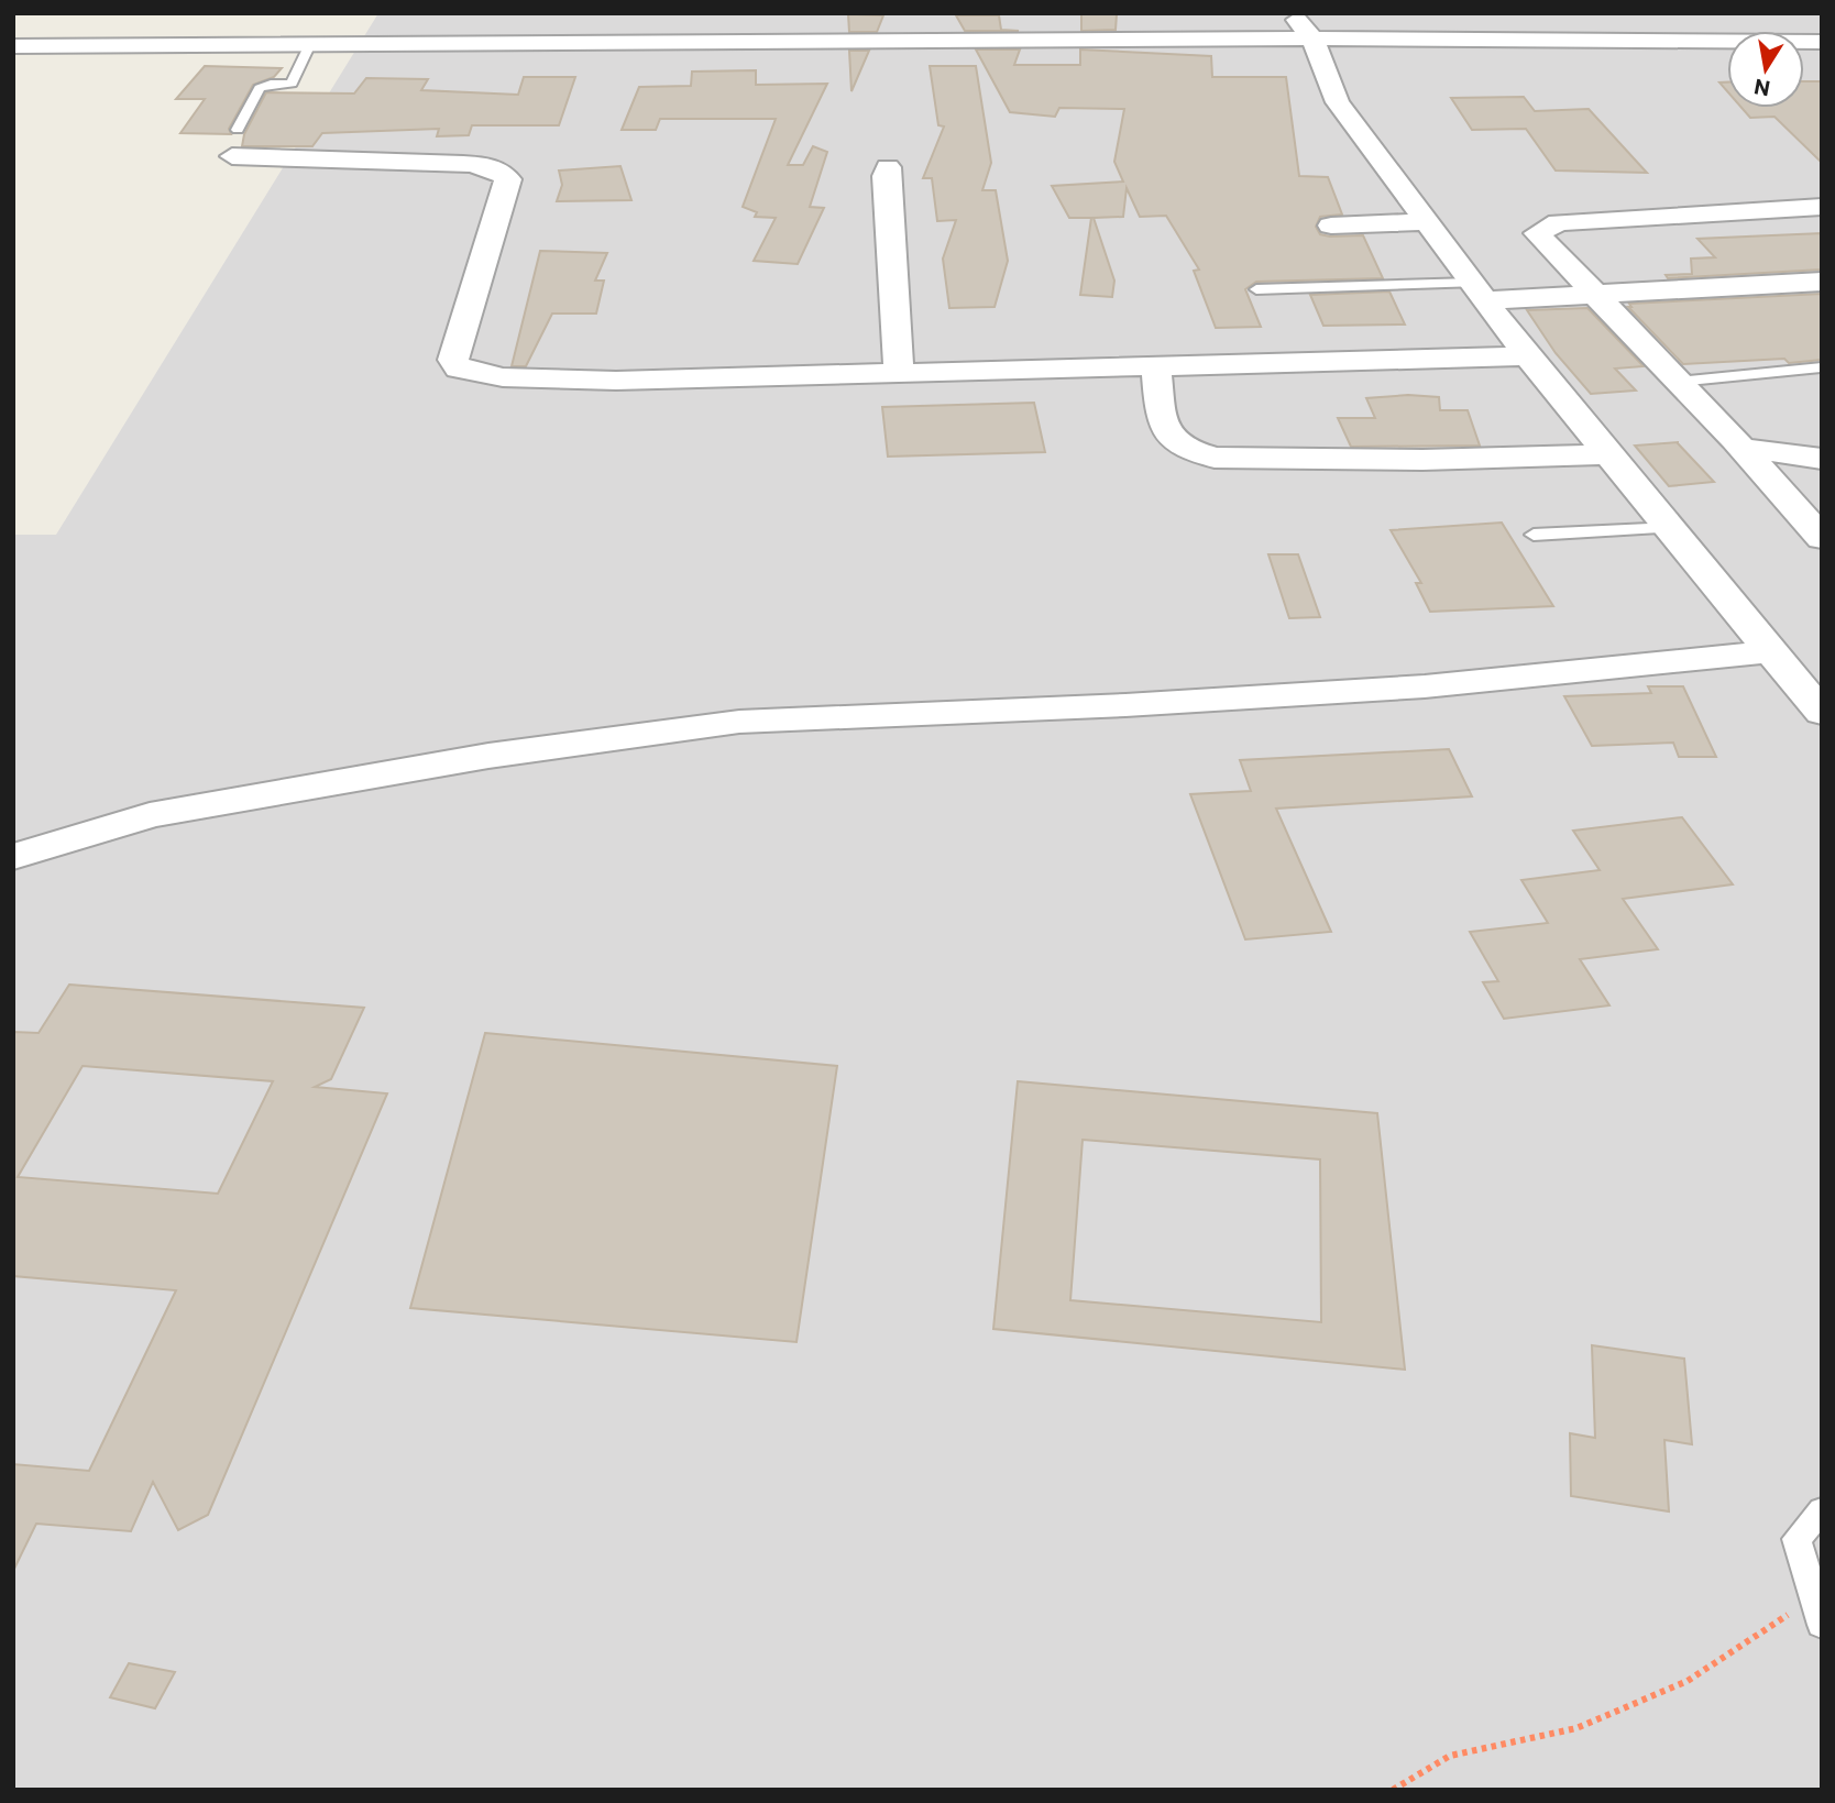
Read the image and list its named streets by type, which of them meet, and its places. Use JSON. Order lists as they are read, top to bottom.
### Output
{
  "north": "bottom"
}
